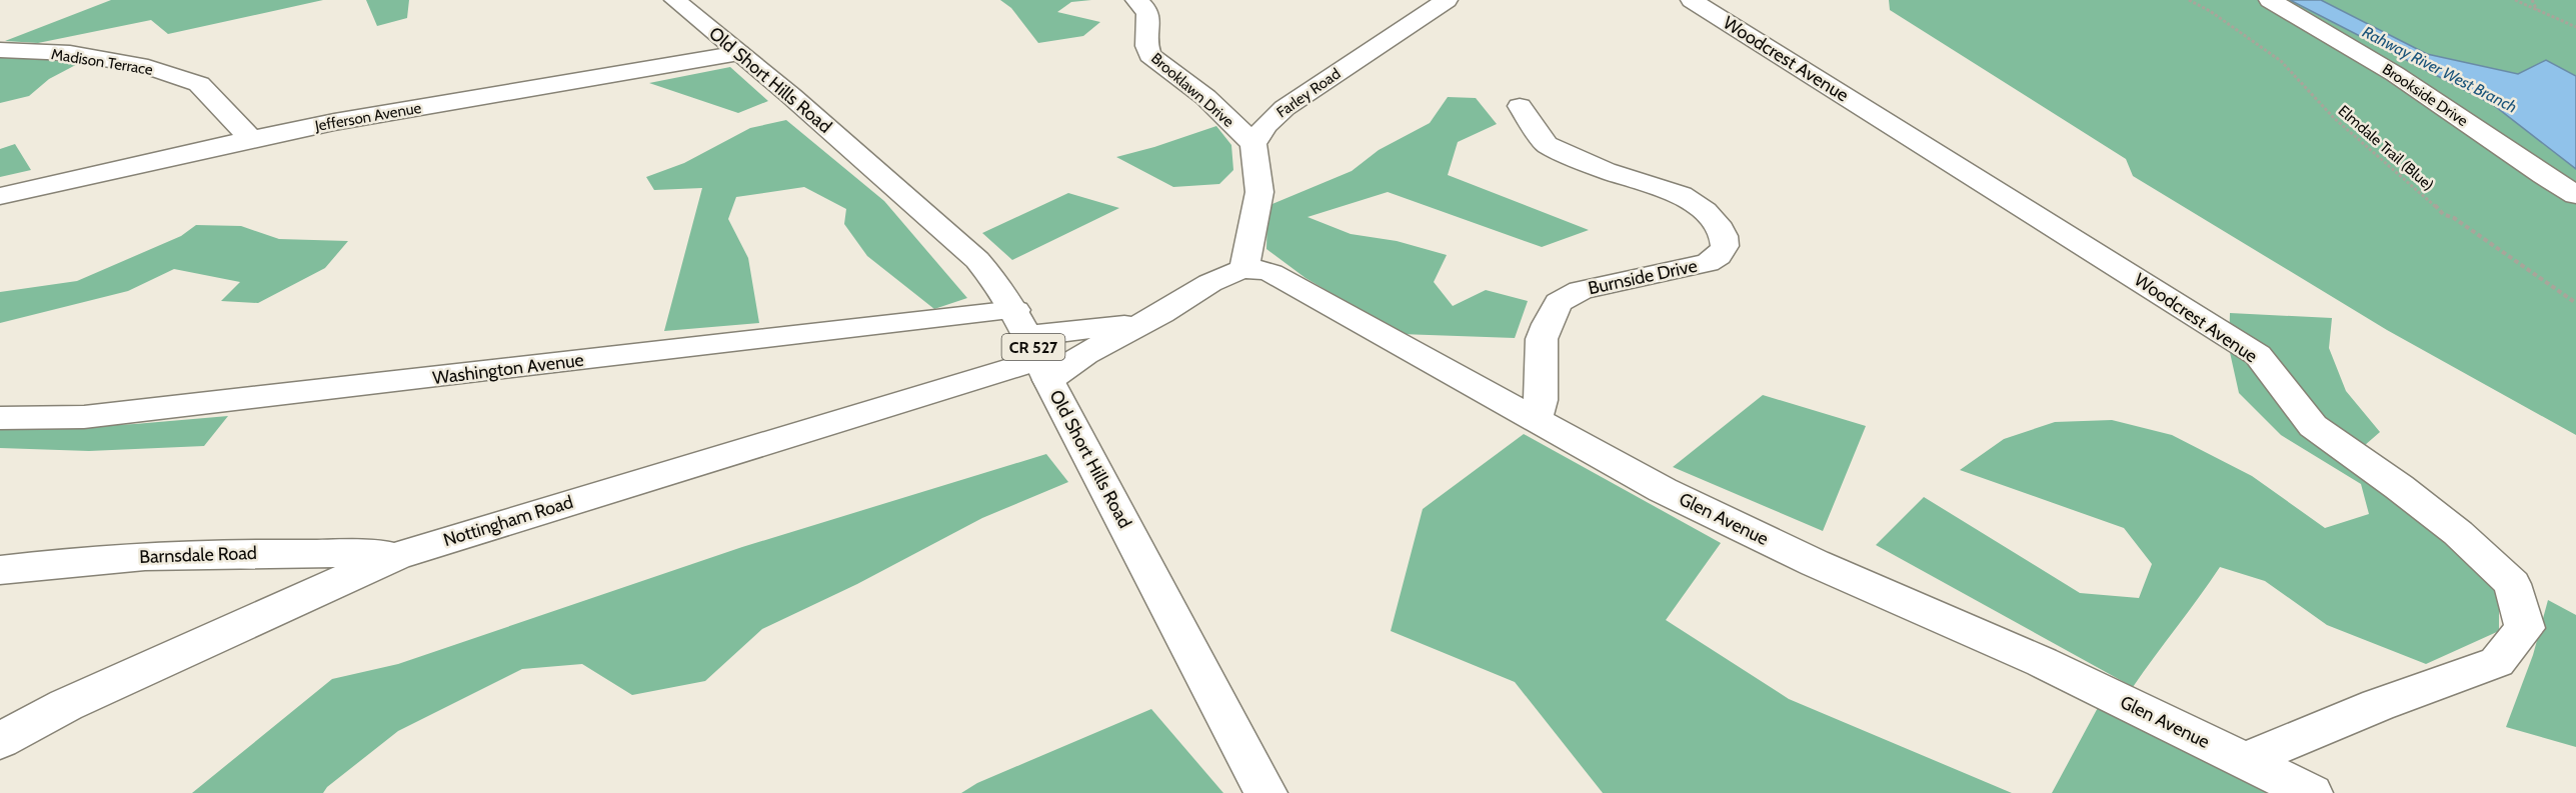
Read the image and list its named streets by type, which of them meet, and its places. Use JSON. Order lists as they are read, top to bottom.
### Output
{
  "streets": {
    "street": [
      "Woodcrest Avenue",
      "Madison Terrace",
      "Old Short Hills Road",
      "Brooklawn Drive",
      "Farley Road",
      "Brookside Drive",
      "Jefferson Avenue",
      "Burnside Drive",
      "CR 527",
      "Washington Avenue",
      "Glen Avenue",
      "Nottingham Road",
      "Barnsdale Road"
    ],
    "path": ["Elmdale Trail (Blue)"]
  },
  "crossings": [
    ["Woodcrest Avenue", "Glen Avenue"],
    ["Madison Terrace", "Jefferson Avenue"],
    ["Old Short Hills Road", "Jefferson Avenue"],
    ["Old Short Hills Road", "Washington Avenue"],
    ["Old Short Hills Road", "Nottingham Road"],
    ["Brooklawn Drive", "Farley Road"],
    ["Burnside Drive", "Glen Avenue"],
    ["Washington Avenue", "Nottingham Road"],
    ["Nottingham Road", "Barnsdale Road"]
  ],
  "water": ["Rahway River West Branch"]
}
